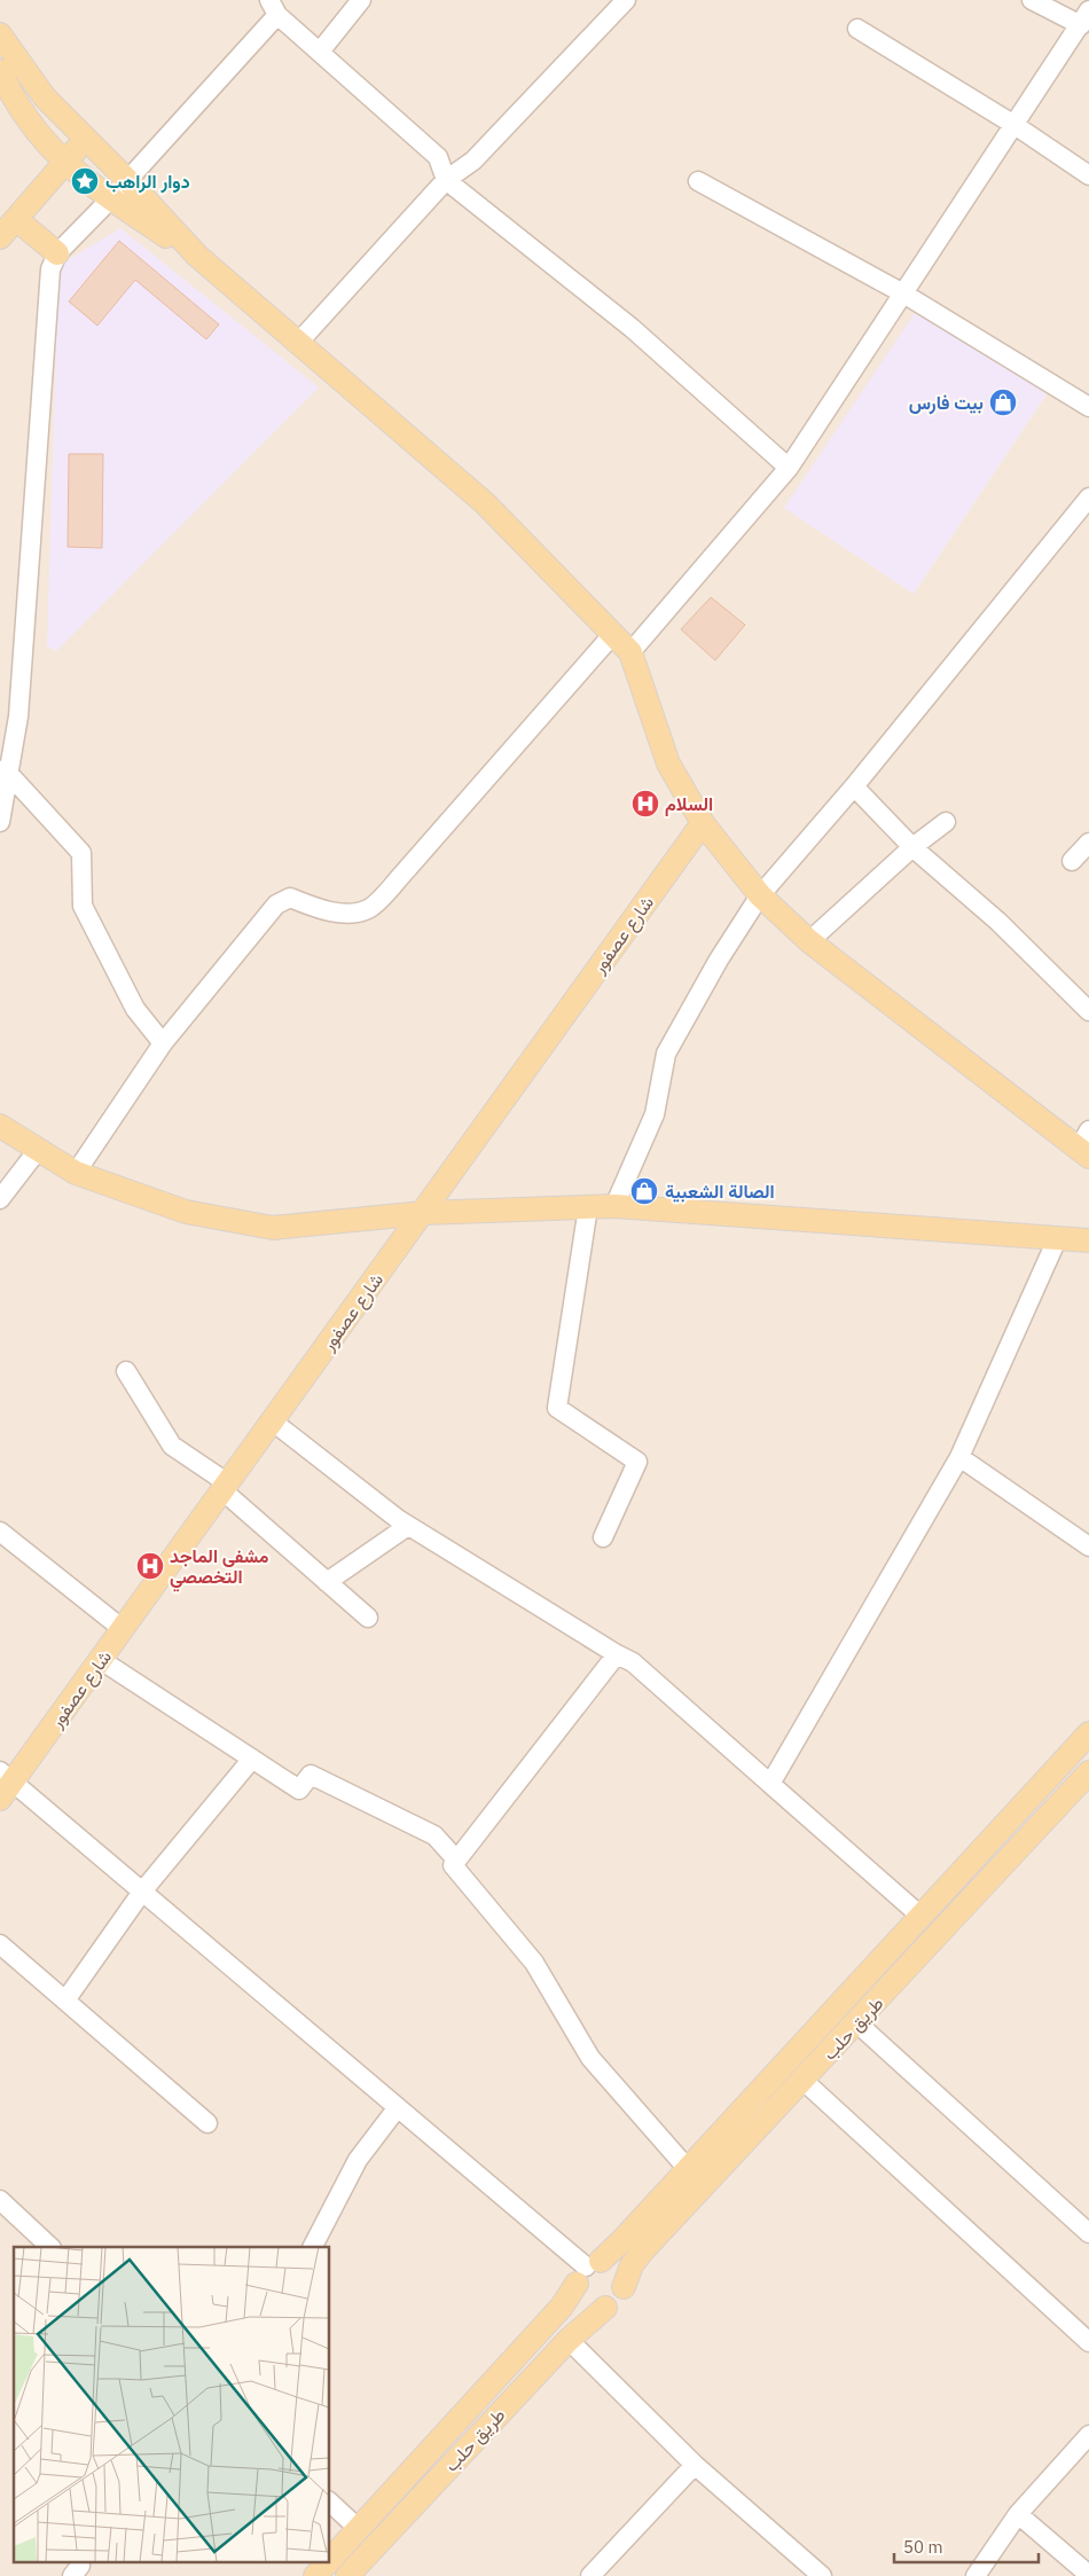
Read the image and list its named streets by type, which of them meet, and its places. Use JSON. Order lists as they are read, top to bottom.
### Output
{
  "streets": {
    "main road": ["شارع عصفور", "طريق حلب"]
  },
  "places": {
    "place": ["دوار الراهب"],
    "shop": ["بيت فارس", "الصالة الشعبية"],
    "hospital": ["السلام", "مشفى الماجد التخصصي"]
  },
  "scale_bar": "50 m"
}
